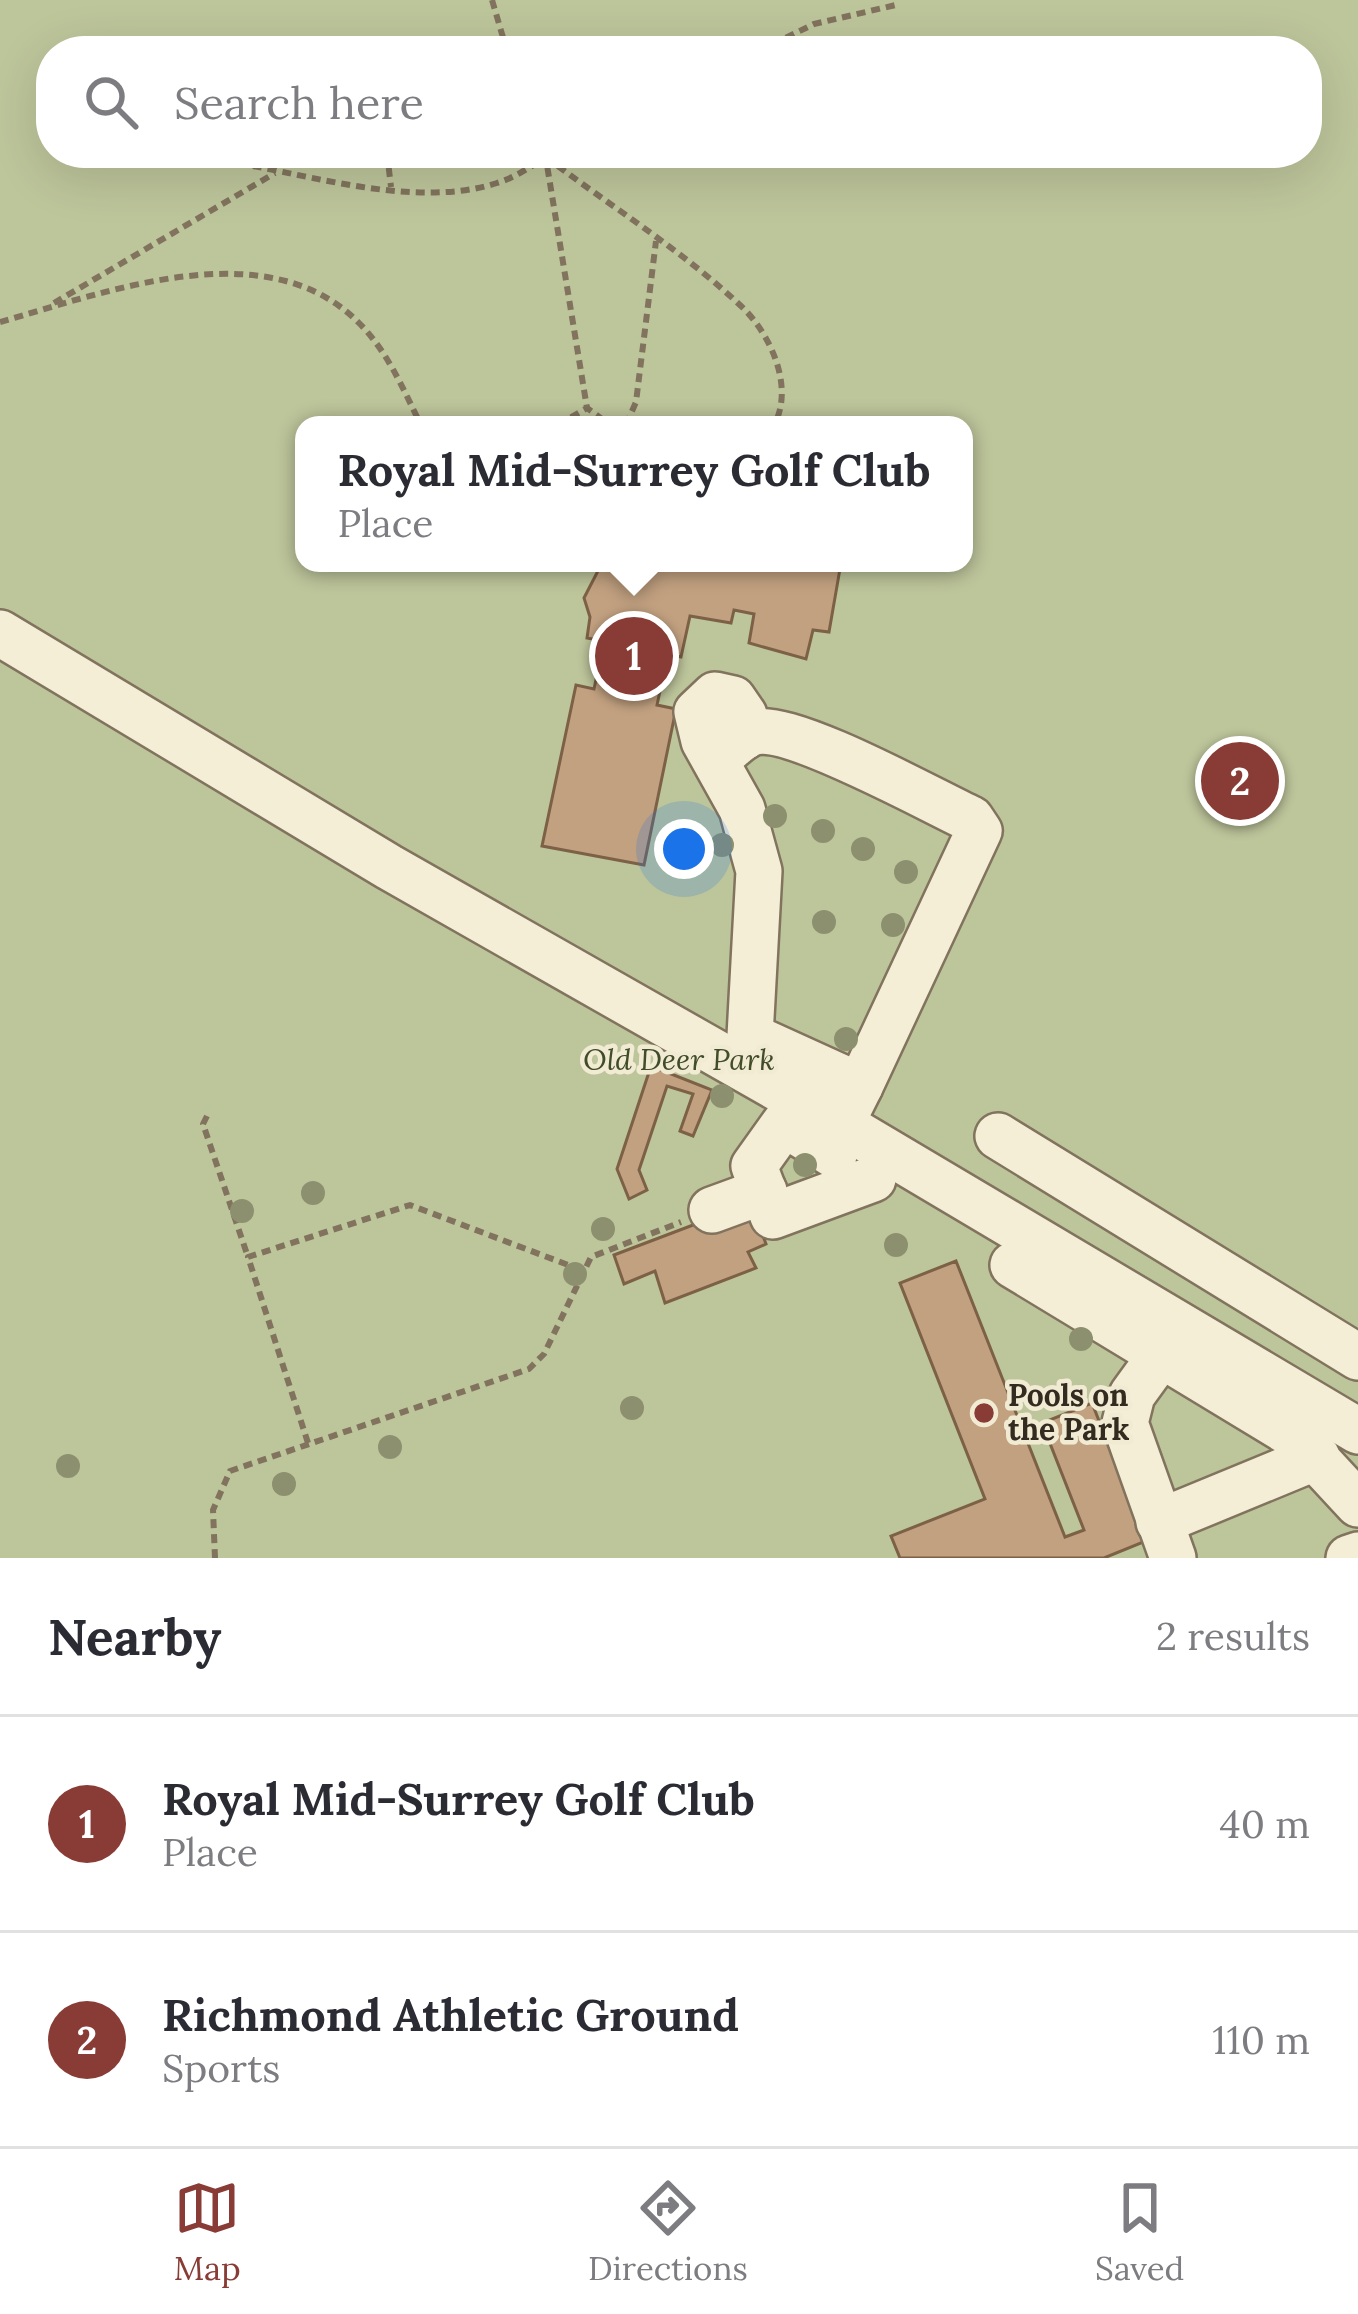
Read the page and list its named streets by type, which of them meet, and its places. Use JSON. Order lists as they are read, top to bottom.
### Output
{
  "parks": ["Old Deer Park"],
  "places": ["Pools on the Park"],
  "page": {
    "search": "Search here",
    "popup": ["Royal Mid-Surrey Golf Club", "Place"],
    "pins": ["1", "2"],
    "heading": ["Nearby", "2 results"],
    "list": [
      {
        "mark": "1",
        "name": "Royal Mid-Surrey Golf Club",
        "note": "Place",
        "value": "40 m"
      },
      {
        "mark": "2",
        "name": "Richmond Athletic Ground",
        "note": "Sports",
        "value": "110 m"
      }
    ],
    "nav": ["Map", "Directions", "Saved"]
  }
}
